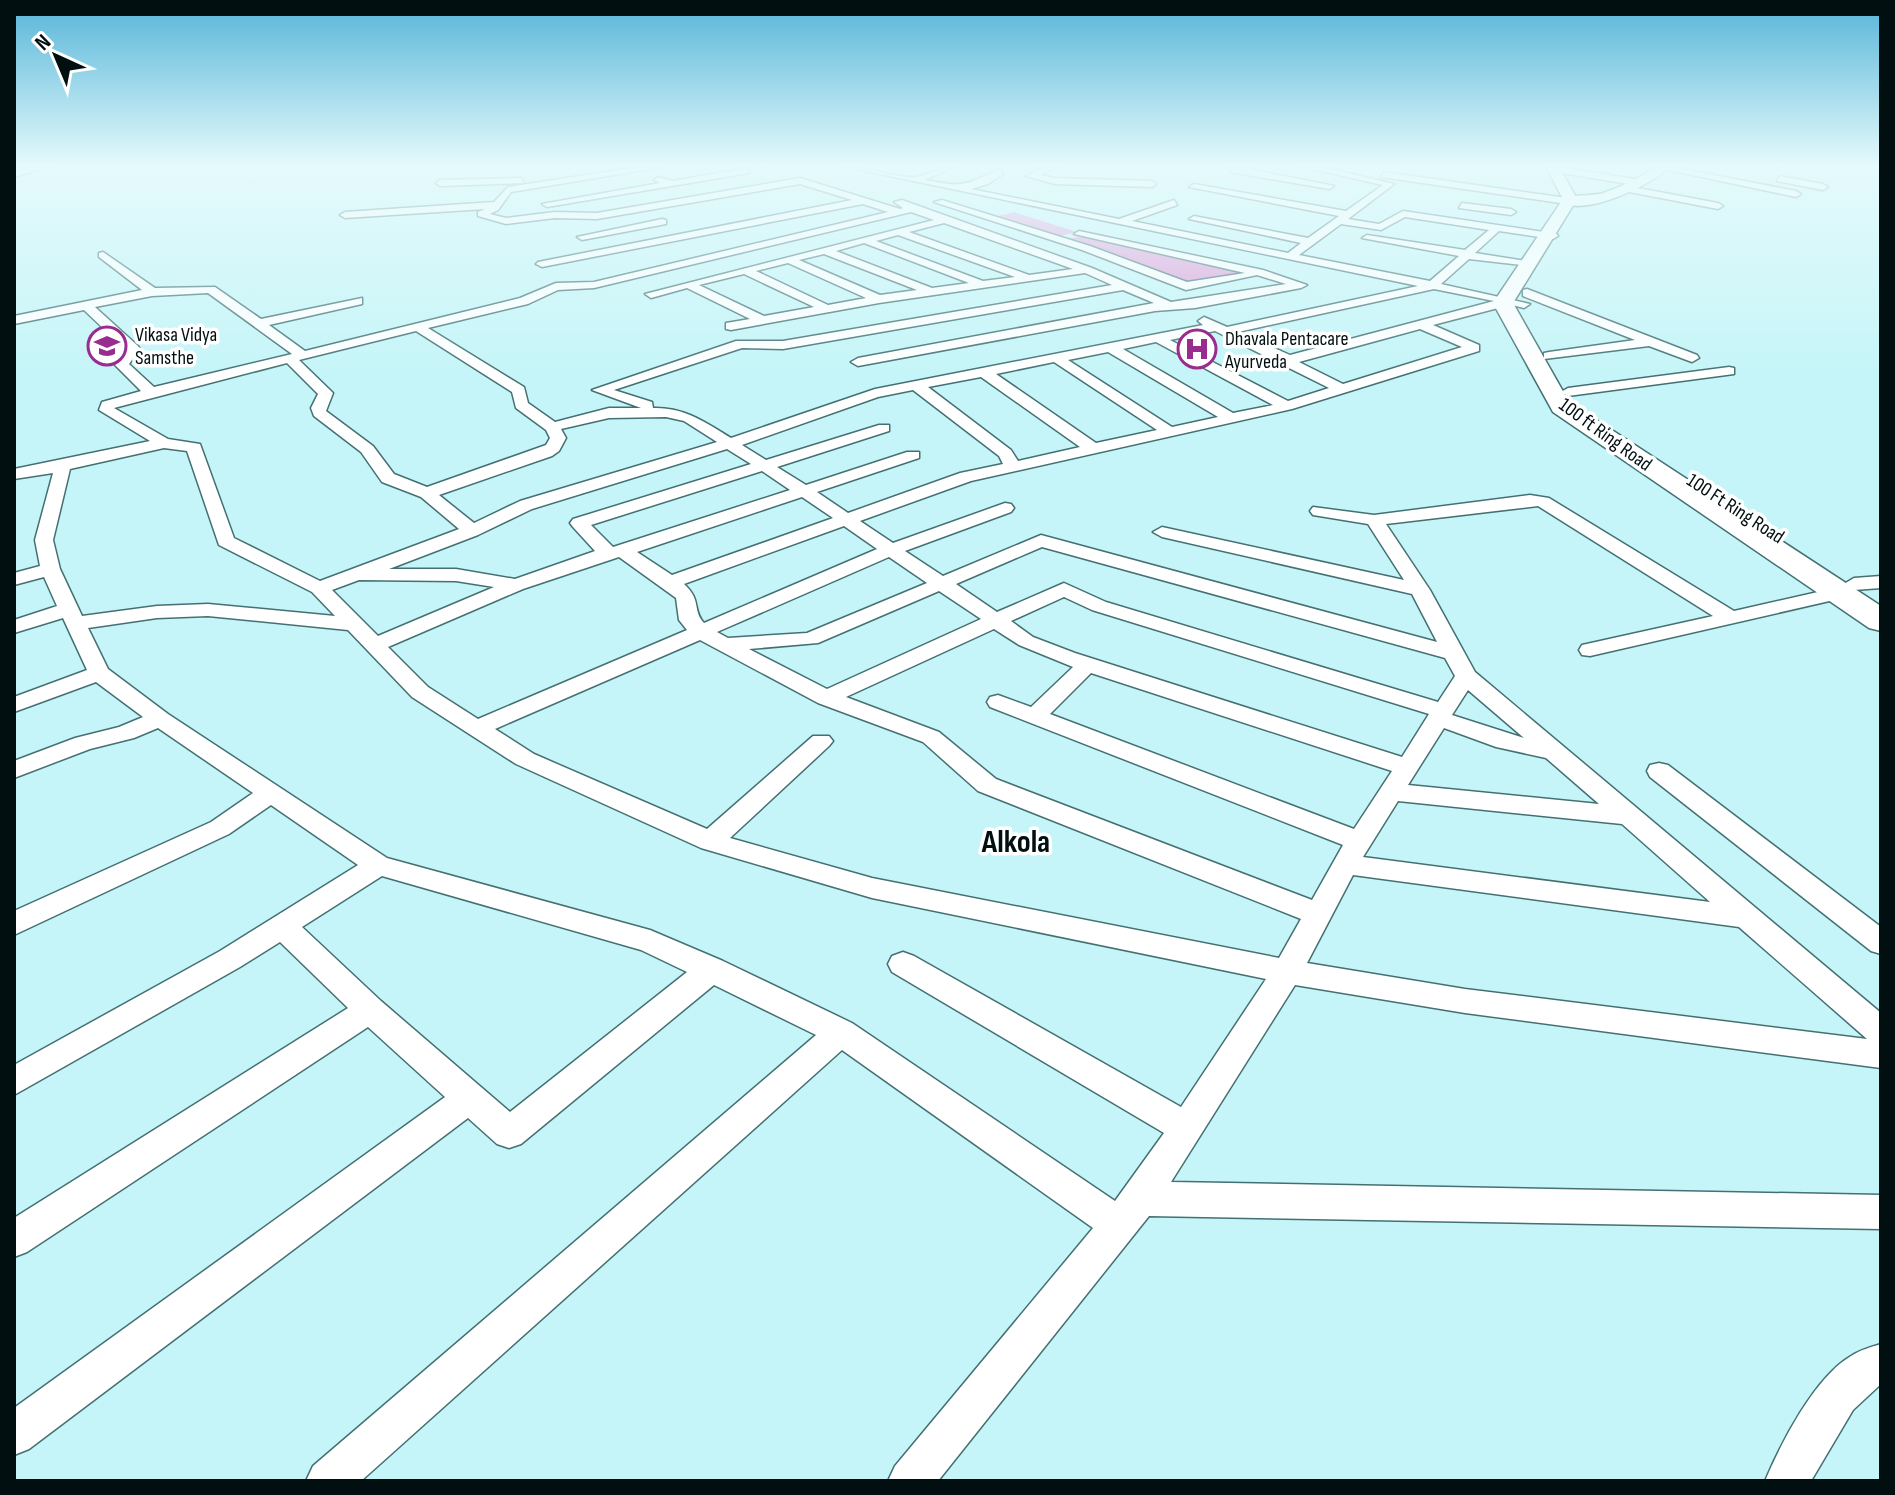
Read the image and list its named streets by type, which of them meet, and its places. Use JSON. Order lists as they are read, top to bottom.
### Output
{
  "streets": {
    "main road": ["100 ft Ring Road", "100 Ft Ring Road"]
  },
  "crossings": [
    ["100 ft Ring Road", "100 Ft Ring Road"]
  ],
  "districts": ["Alkola"],
  "places": {
    "school or university": ["Vikasa Vidya Samsthe"],
    "hospital": ["Dhavala Pentacare Ayurveda"]
  },
  "north": "top left"
}
